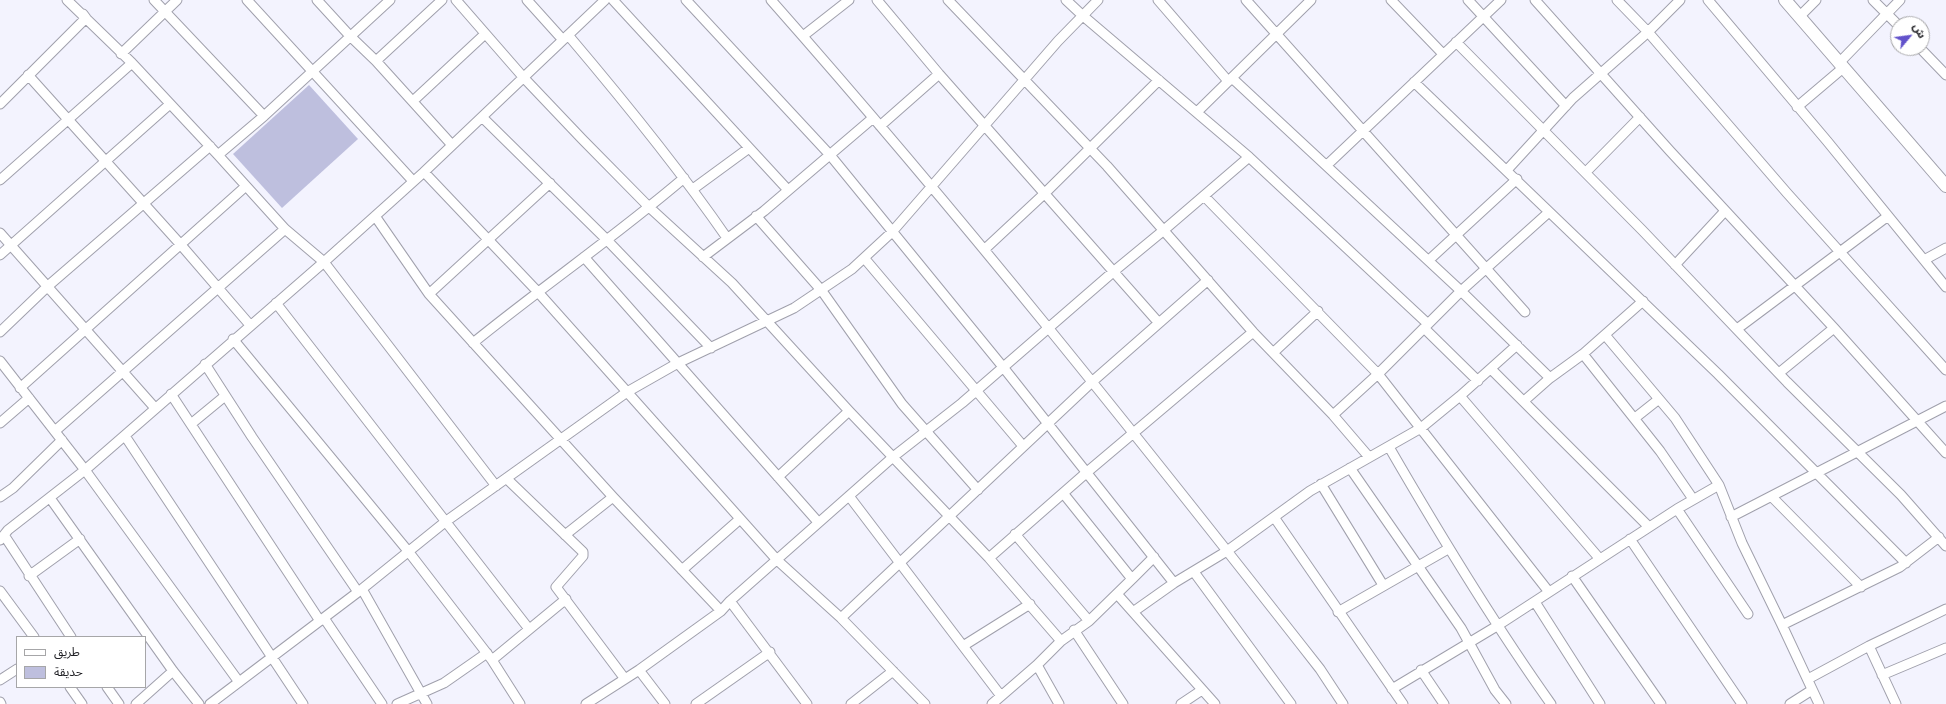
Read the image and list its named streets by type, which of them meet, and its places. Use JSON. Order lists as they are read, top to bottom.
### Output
{
  "legend": ["طريق", "حديقة"],
  "north": "top right"
}
